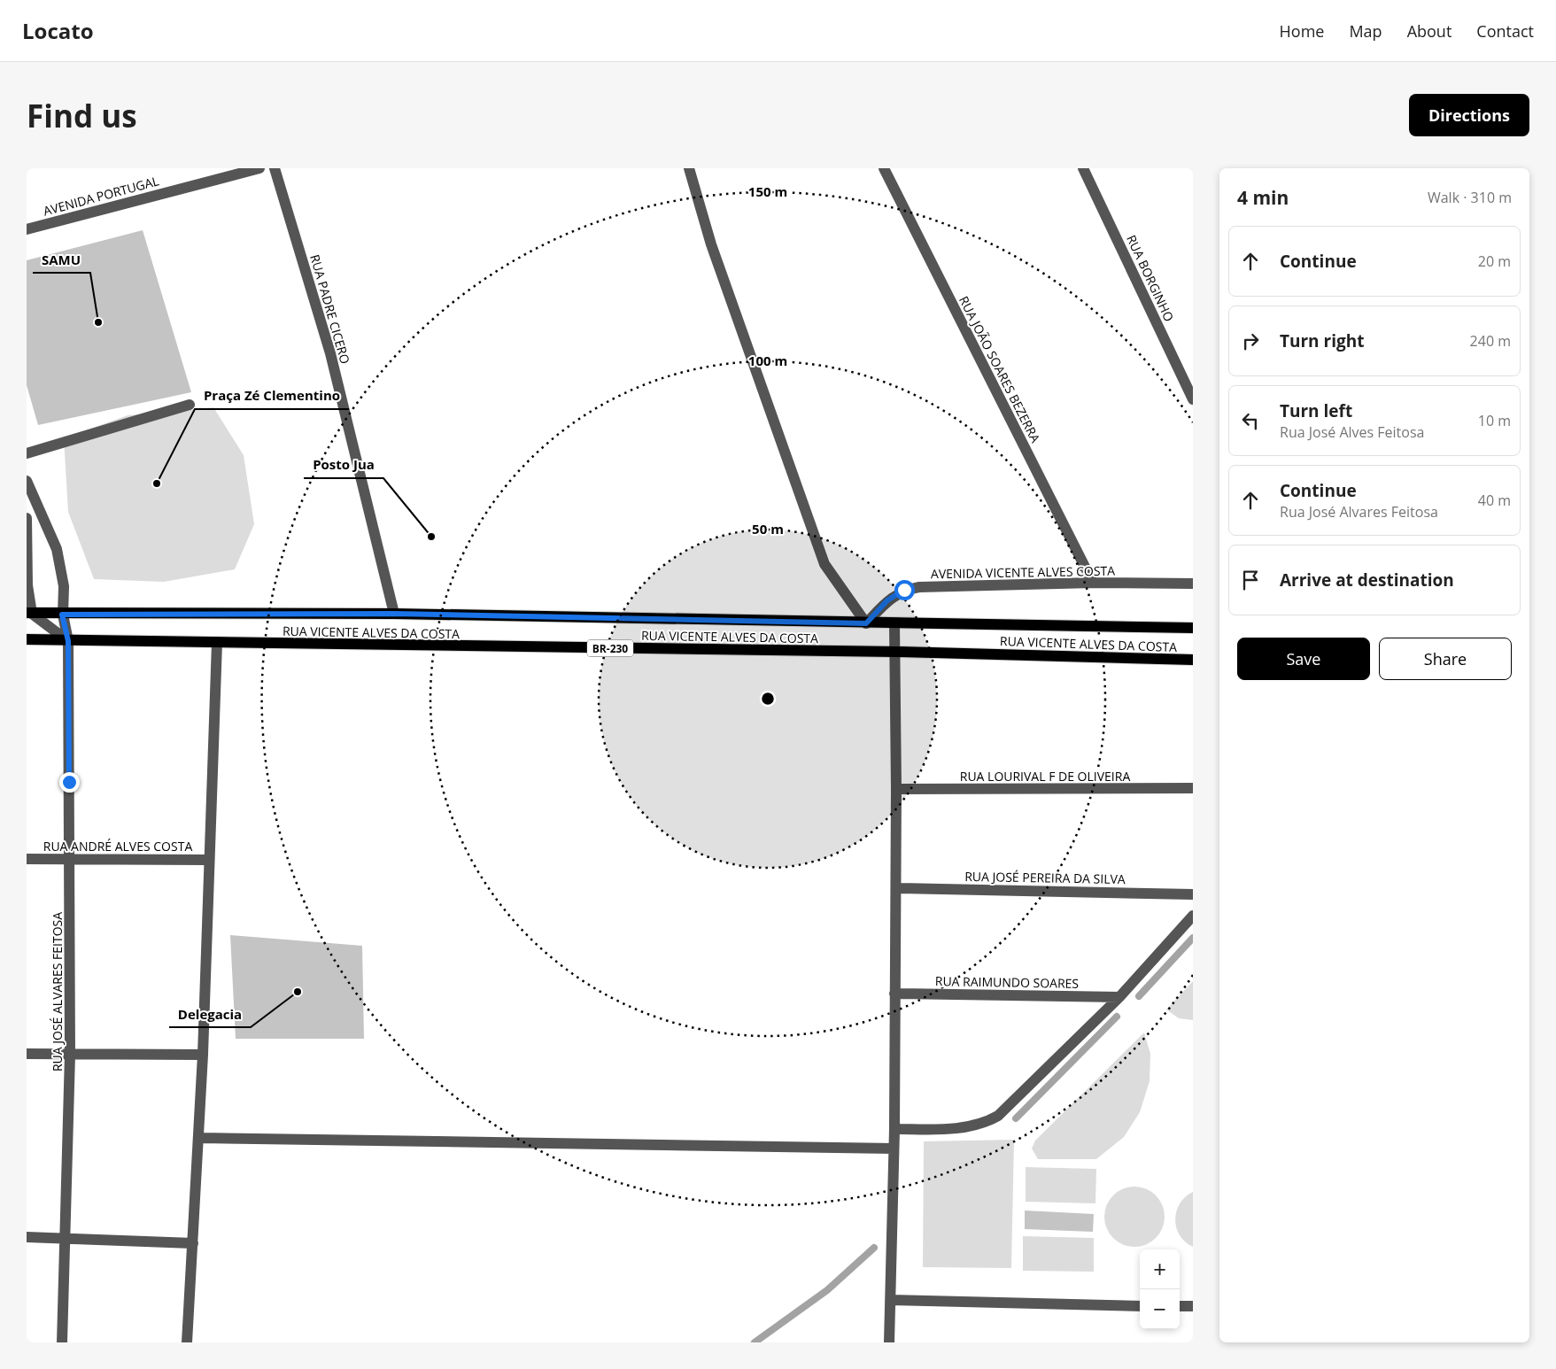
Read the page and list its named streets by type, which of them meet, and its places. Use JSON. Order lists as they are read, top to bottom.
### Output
{
  "streets": {
    "main road": ["RUA VICENTE ALVES DA COSTA", "BR-230"],
    "street": [
      "AVENIDA PORTUGAL",
      "RUA BORGINHO",
      "RUA PADRE CICERO",
      "RUA JOÃO SOARES BEZERRA",
      "AVENIDA VICENTE ALVES COSTA",
      "RUA LOURIVAL F DE OLIVEIRA",
      "RUA ANDRÉ ALVES COSTA",
      "RUA JOSÉ PEREIRA DA SILVA",
      "RUA RAIMUNDO SOARES",
      "RUA JOSÉ ALVARES FEITOSA"
    ]
  },
  "crossings": [
    ["RUA PADRE CICERO", "RUA VICENTE ALVES DA COSTA"],
    ["RUA JOÃO SOARES BEZERRA", "AVENIDA VICENTE ALVES COSTA"],
    ["AVENIDA VICENTE ALVES COSTA", "RUA VICENTE ALVES DA COSTA"],
    ["RUA VICENTE ALVES DA COSTA", "RUA JOSÉ ALVARES FEITOSA"],
    ["RUA ANDRÉ ALVES COSTA", "RUA JOSÉ ALVARES FEITOSA"]
  ],
  "places": [
    "SAMU",
    "Praça Zé Clementino",
    "Posto Jua",
    "Delegacia"
  ],
  "page": {
    "header": "Locato",
    "nav": [
      "Home",
      "Map",
      "About",
      "Contact"
    ],
    "buttons": [
      "Directions",
      ["Save", "Share"]
    ],
    "title": "Find us",
    "heading": ["4 min", "Walk · 310 m"],
    "list": [
      ["Continue", "20 m"],
      ["Turn right", "240 m"],
      ["Turn left", "Rua José Alves Feitosa", "10 m"],
      ["Continue", "Rua José Alvares Feitosa", "40 m"],
      "Arrive at destination"
    ],
    "map_buttons": ["+", "−"]
  },
  "rings": ["150 m", "100 m", "50 m"]
}
